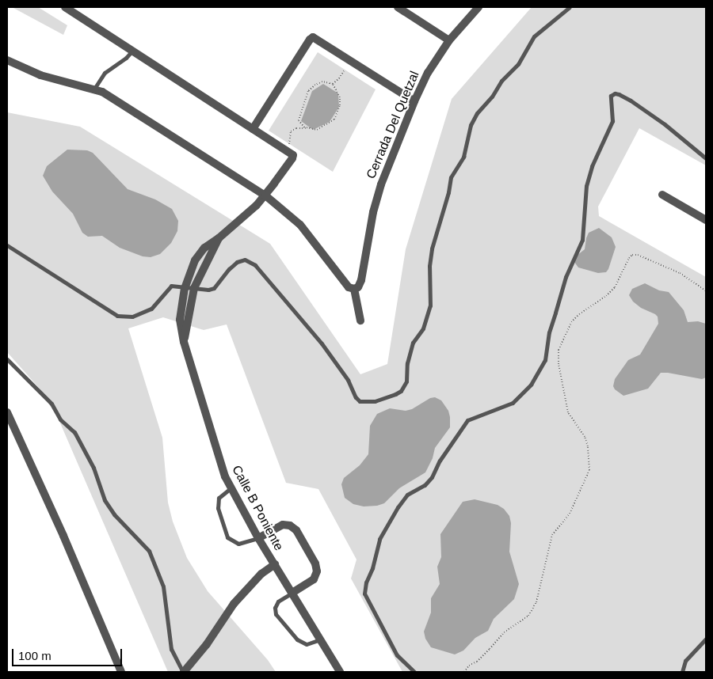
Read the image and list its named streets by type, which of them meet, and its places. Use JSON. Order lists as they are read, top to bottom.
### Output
{
  "streets": {
    "street": ["Cerrada Del Quetzal", "Calle B Poniente"]
  },
  "scale_bar": "100 m"
}
